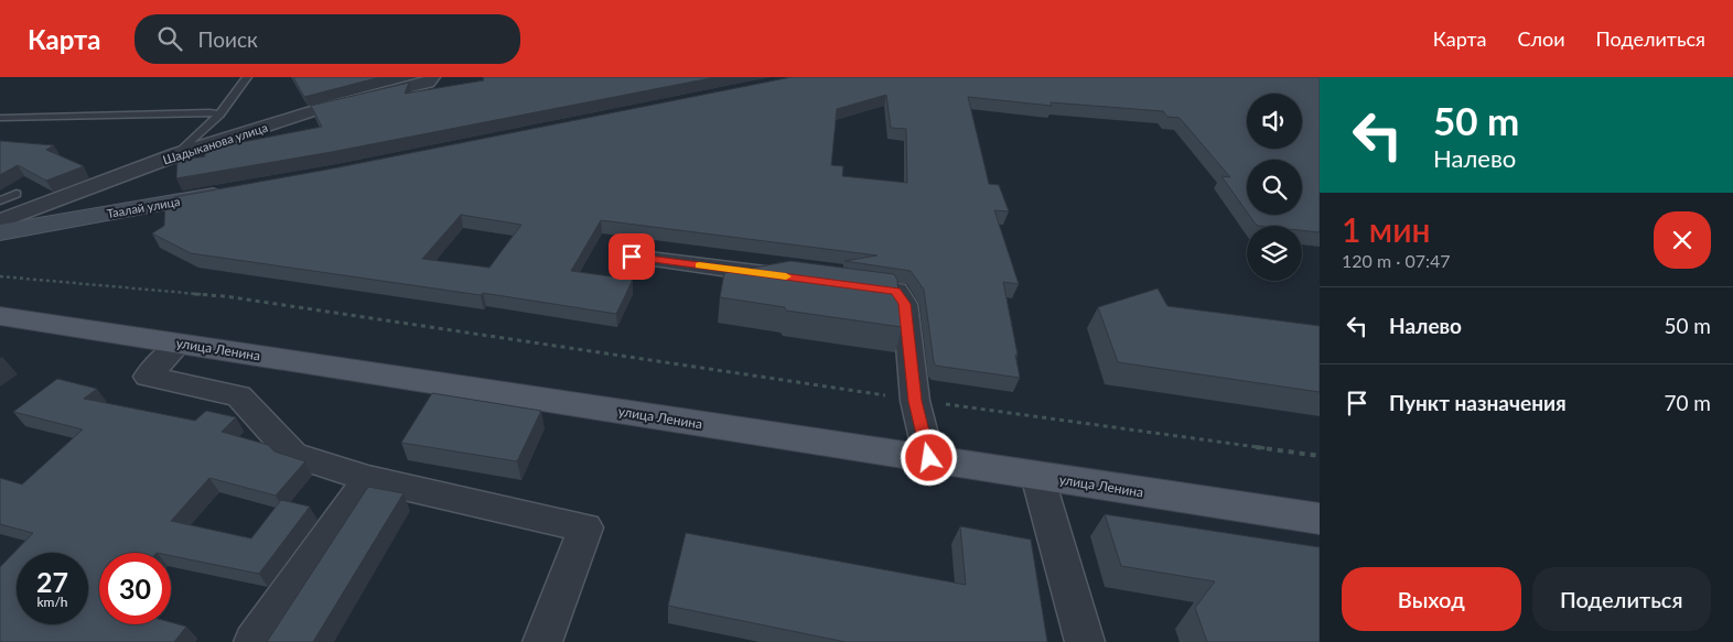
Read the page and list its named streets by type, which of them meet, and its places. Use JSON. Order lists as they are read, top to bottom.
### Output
{
  "streets": {
    "main road": ["улица Ленина"],
    "street": ["Шадыканова улица", "Таалай улица"]
  },
  "page": {
    "header": "Карта",
    "search": "Поиск",
    "nav": ["Карта", "Слои", "Поделиться"],
    "turn": ["50 m", "Налево"],
    "heading": ["1 мин", "120 m · 07:47"],
    "list": [
      {
        "name": "Налево",
        "value": "50 m"
      },
      {
        "name": "Пункт назначения",
        "value": "70 m"
      }
    ],
    "speed": "27 km/h",
    "limit": "30",
    "buttons": ["Выход", "Поделиться"]
  }
}
